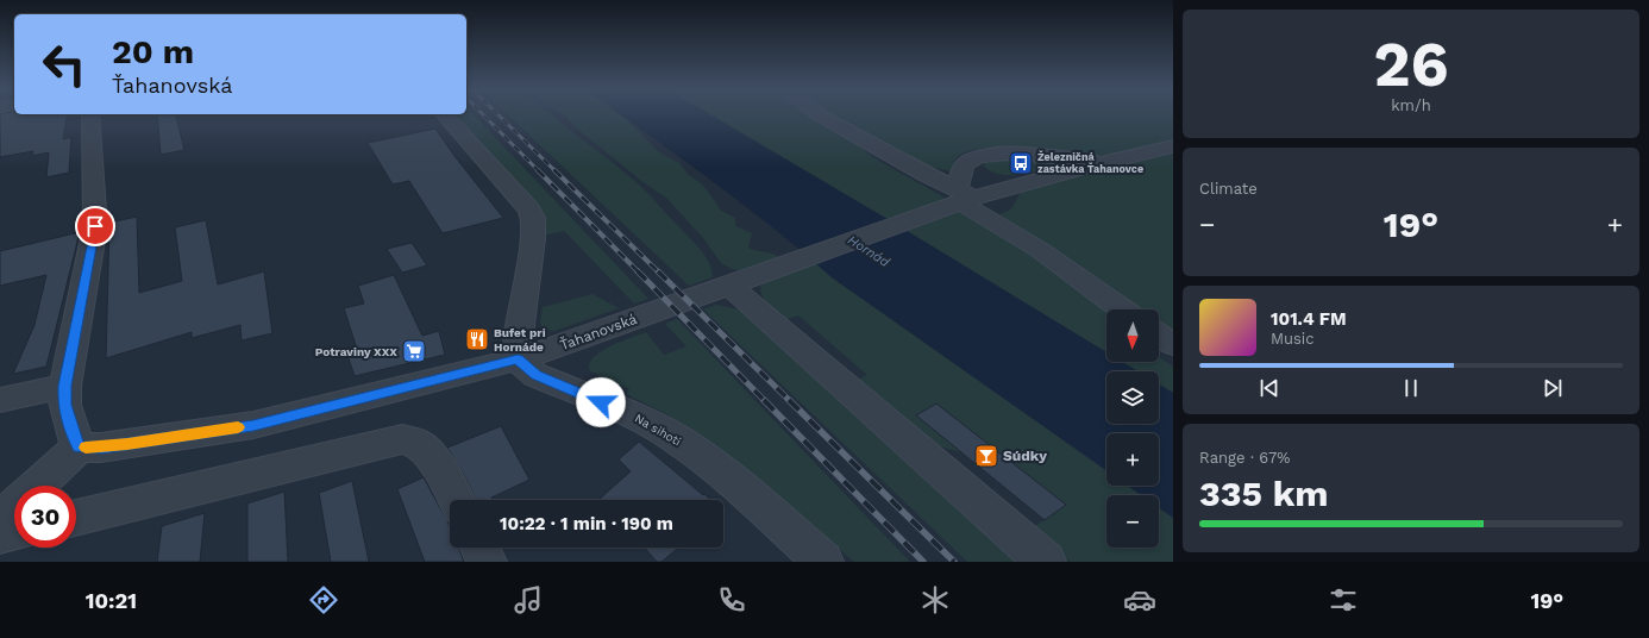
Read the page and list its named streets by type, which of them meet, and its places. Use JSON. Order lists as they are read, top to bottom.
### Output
{
  "streets": {
    "street": ["Ťahanovská", "Na sihoti"]
  },
  "crossings": [
    ["Ťahanovská", "Na sihoti"]
  ],
  "water": ["Hornád"],
  "places": {
    "bus stop": ["Železničná zastávka Ťahanovce"],
    "restaurant": ["Bufet pri Hornáde"],
    "supermarket": ["Potraviny XXX"],
    "bar": ["Súdky"]
  },
  "north": "bottom",
  "page": {
    "tile": [
      ["26", "km/h"],
      "Climate",
      ["Range · 67%", "335 km"]
    ],
    "turn": ["20 m", "Ťahanovská"],
    "heat": ["−", "19°", "+"],
    "song": ["101.4 FM", "Music"],
    "map_buttons": ["+", "−"],
    "limit": "30",
    "trip": "10:22 · 1 min · 190 m",
    "tabs": ["10:21", "19°"]
  }
}
